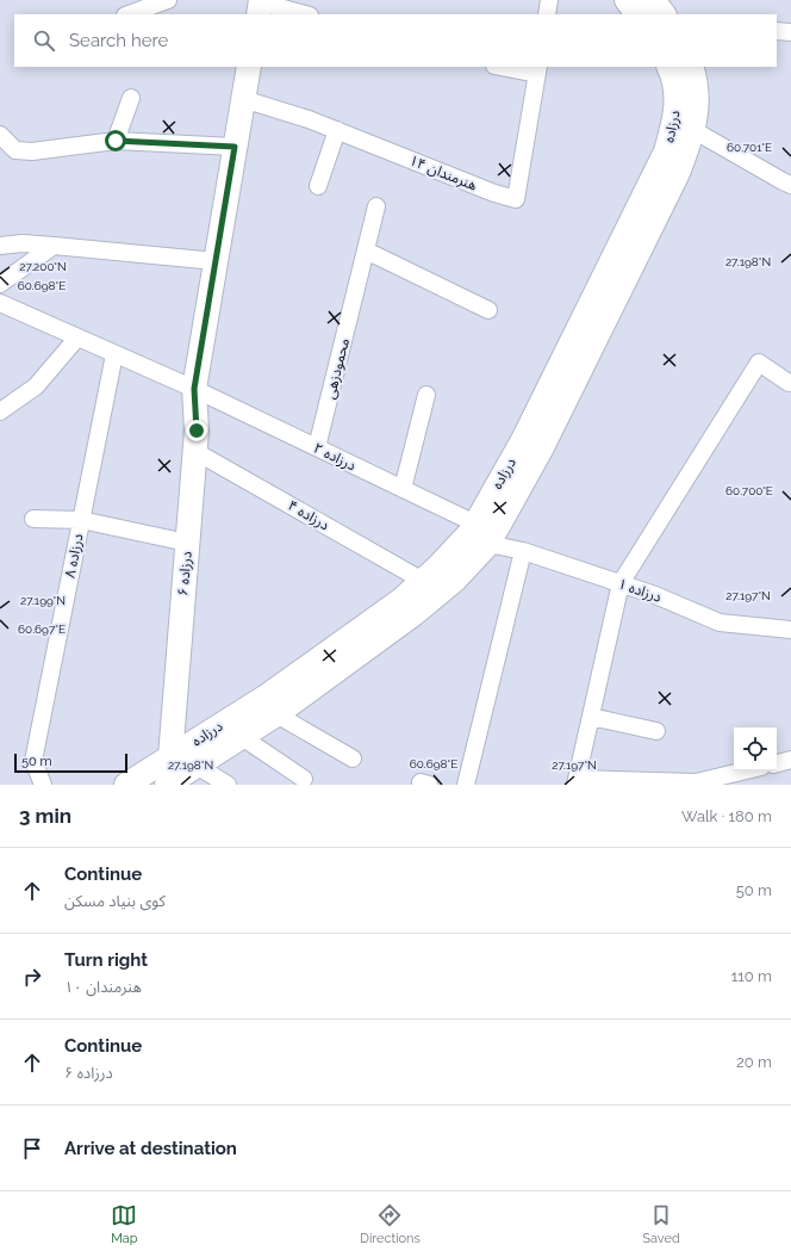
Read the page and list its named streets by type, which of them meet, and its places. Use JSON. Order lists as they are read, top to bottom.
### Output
{
  "streets": {
    "main road": ["درزاده", "درزاده ۶"],
    "street": [
      "هنرمندان ۱۴",
      "محمودزهی",
      "درزاده ۲",
      "درزاده ۴",
      "درزاده ۸",
      "درزاده ۱"
    ]
  },
  "crossings": [
    ["درزاده", "درزاده ۲"],
    ["درزاده", "درزاده ۴"],
    ["درزاده", "درزاده ۶"],
    ["درزاده", "درزاده ۱"],
    ["هنرمندان ۱۴", "درزاده ۶"],
    ["محمودزهی", "درزاده ۲"],
    ["درزاده ۲", "درزاده ۸"],
    ["درزاده ۲", "درزاده ۶"],
    ["درزاده ۴", "درزاده ۶"]
  ],
  "scale_bar": "50 m",
  "page": {
    "search": "Search here",
    "scale": "50 m",
    "heading": ["3 min", "Walk · 180 m"],
    "list": [
      ["Continue", "کوی بنیاد مسکن", "50 m"],
      ["Turn right", "هنرمندان ۱۰", "110 m"],
      ["Continue", "درزاده ۶", "20 m"],
      "Arrive at destination"
    ],
    "nav": ["Map", "Directions", "Saved"]
  },
  "coordinates": [
    "60.701°E",
    "27.198°N",
    "27.200°N",
    "60.698°E",
    "60.700°E",
    "27.197°N",
    "27.199°N",
    "60.697°E"
  ]
}
